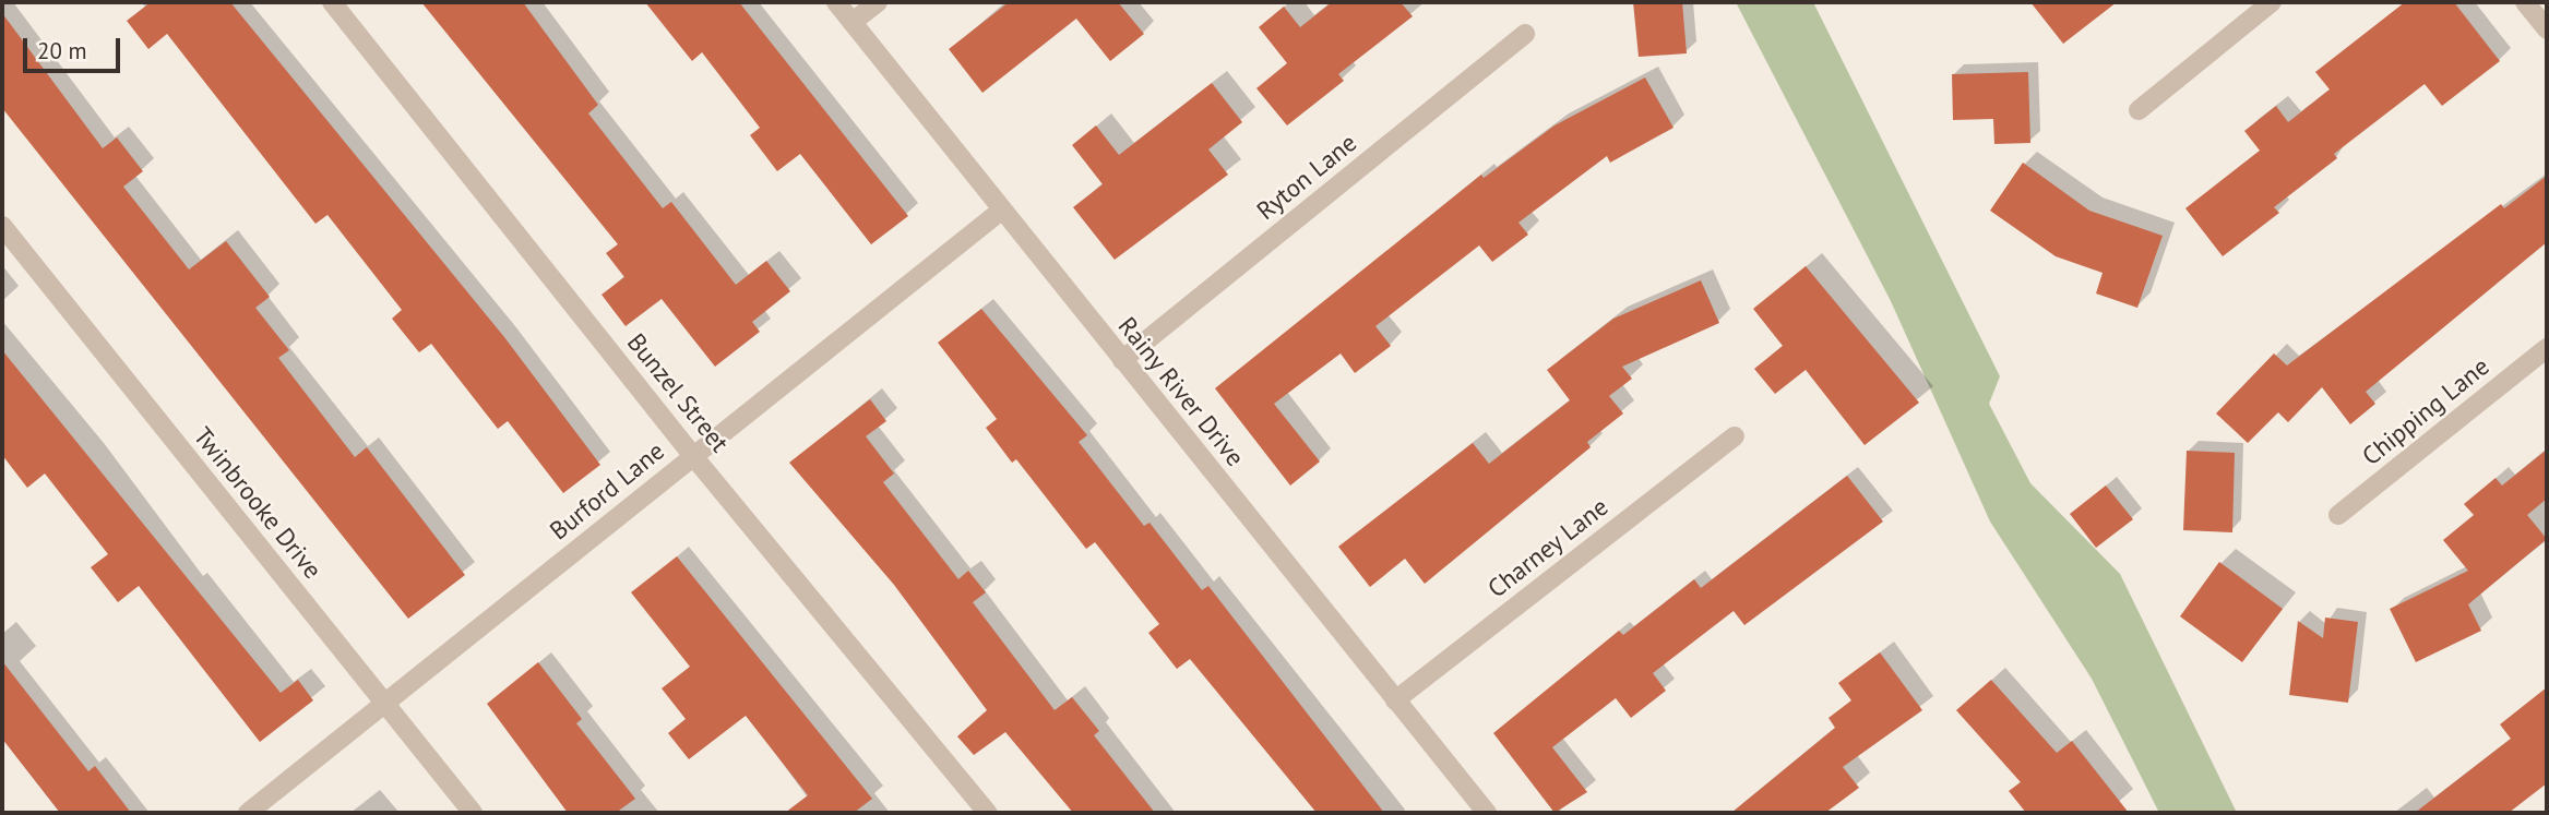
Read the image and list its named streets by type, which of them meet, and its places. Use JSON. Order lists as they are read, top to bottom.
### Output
{
  "streets": {
    "street": [
      "Ryton Lane",
      "Rainy River Drive",
      "Bunzel Street",
      "Chipping Lane",
      "Burford Lane",
      "Twinbrooke Drive",
      "Charney Lane"
    ]
  },
  "crossings": [
    ["Ryton Lane", "Rainy River Drive"],
    ["Rainy River Drive", "Burford Lane"],
    ["Rainy River Drive", "Charney Lane"],
    ["Bunzel Street", "Burford Lane"],
    ["Burford Lane", "Twinbrooke Drive"]
  ],
  "scale_bar": "20 m"
}
